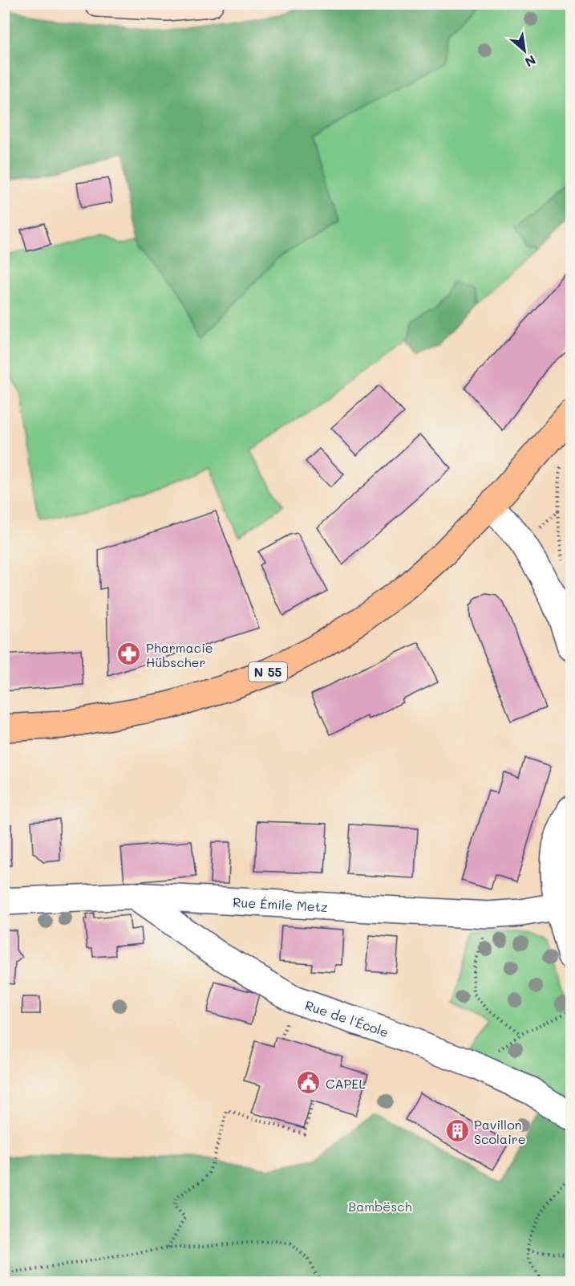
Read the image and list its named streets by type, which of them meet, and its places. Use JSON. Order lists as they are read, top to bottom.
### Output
{
  "streets": {
    "main road": ["N 55"],
    "street": ["Rue Émile Metz", "Rue de l'École"]
  },
  "crossings": [
    ["Rue Émile Metz", "Rue de l'École"]
  ],
  "parks": ["Bambësch"],
  "places": {
    "pharmacy": ["Pharmacie Hübscher"],
    "public building": ["CAPEL"],
    "building": ["Pavillon Scolaire"]
  },
  "north": "bottom right"
}
